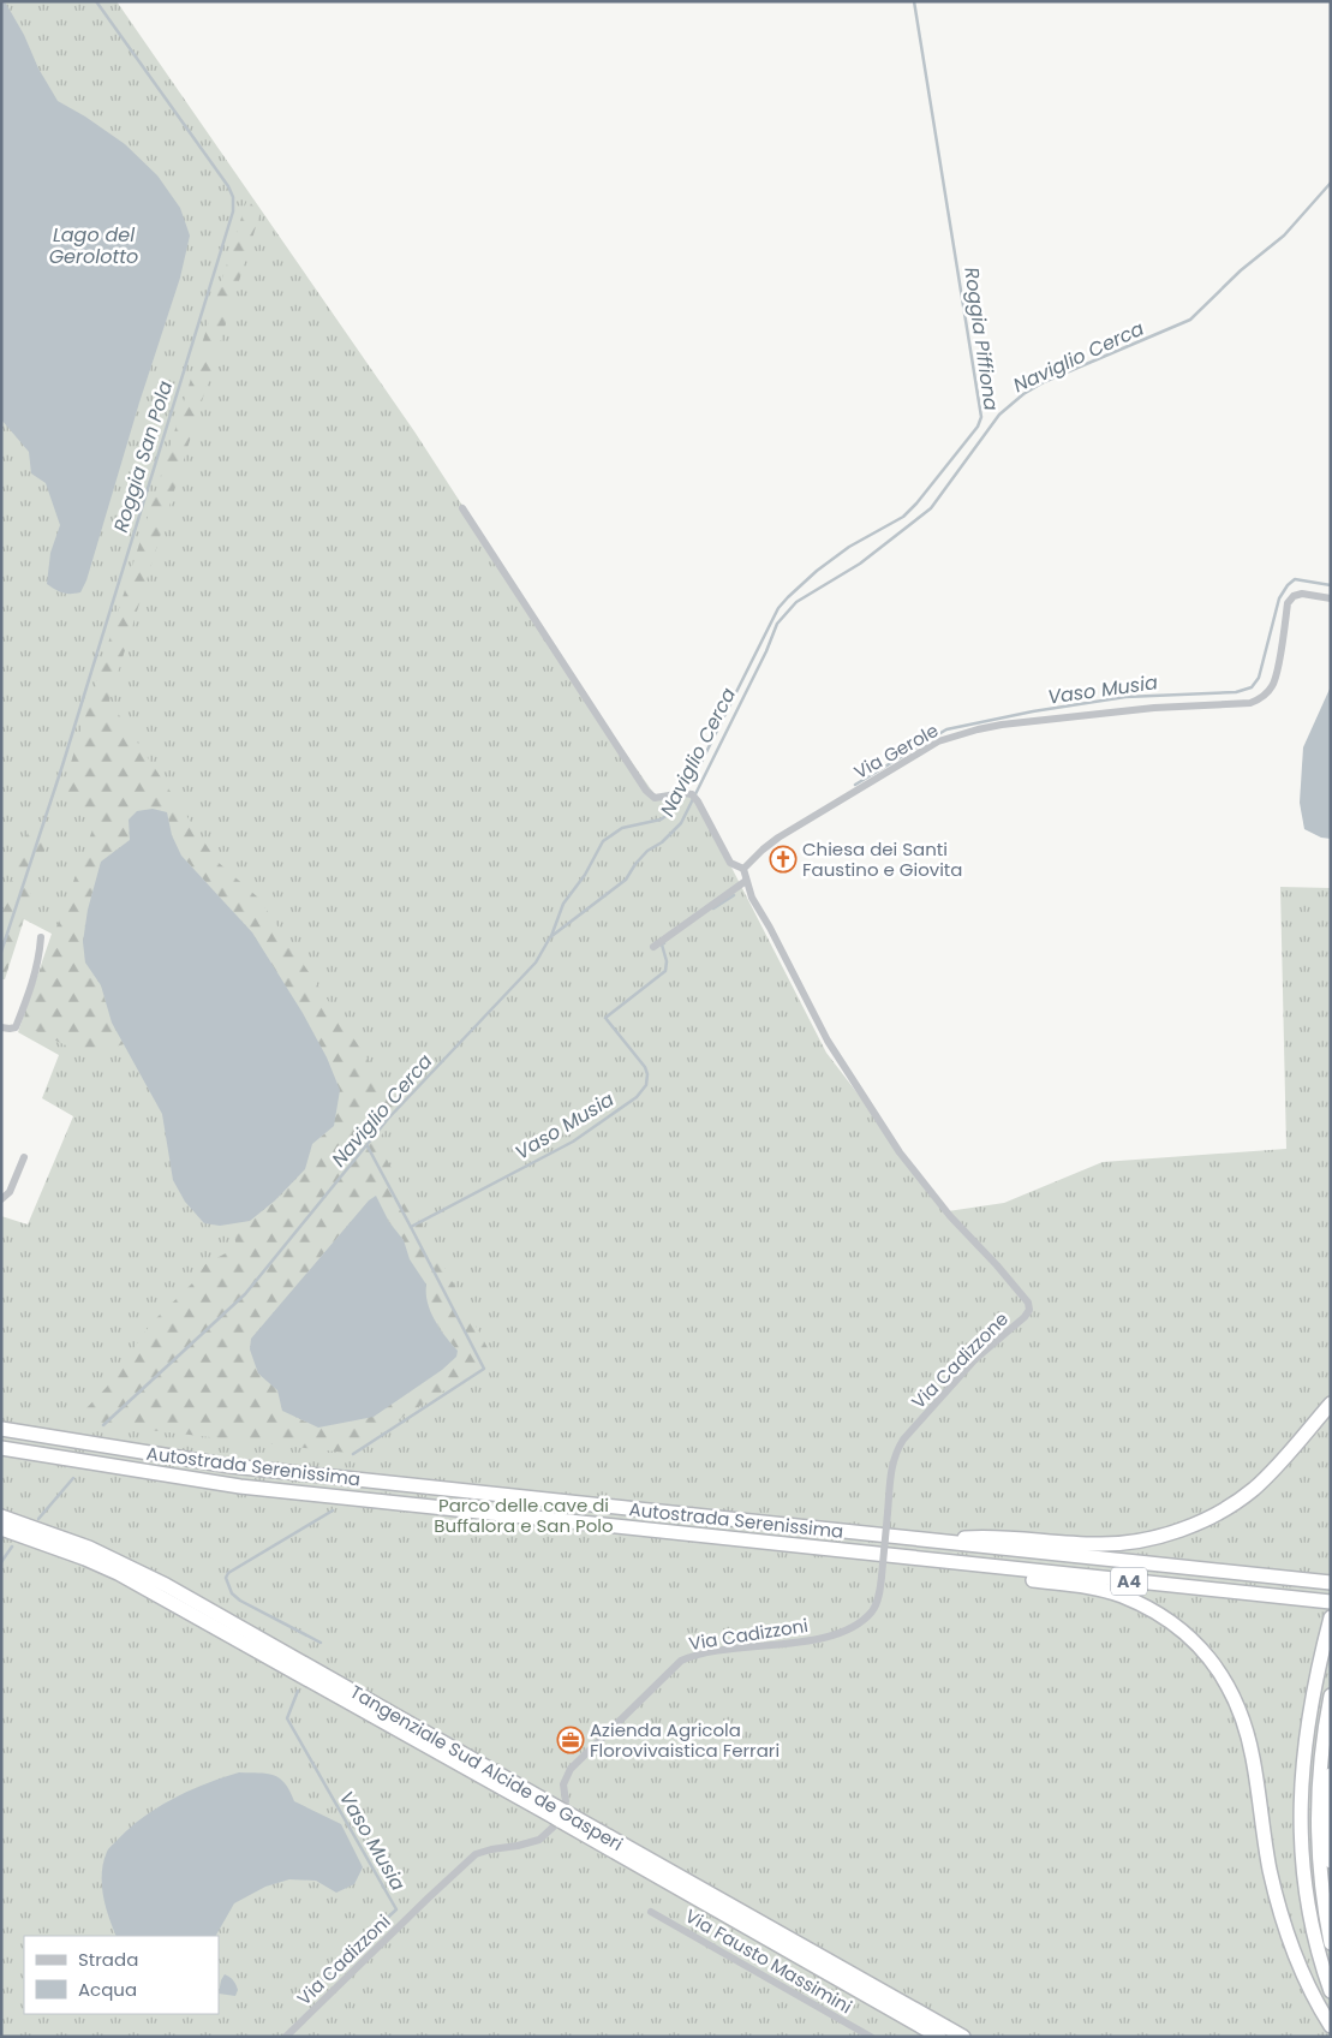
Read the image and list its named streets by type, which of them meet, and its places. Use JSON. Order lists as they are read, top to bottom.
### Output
{
  "streets": {
    "highway": ["Autostrada Serenissima", "A4", "Tangenziale Sud Alcide de Gasperi"],
    "street": [
      "Via Gerole",
      "Via Cadizzone",
      "Via Cadizzoni",
      "Via Fausto Massimini"
    ]
  },
  "crossings": [
    ["Via Cadizzone", "Via Cadizzoni"]
  ],
  "water": [
    "Lago del Gerolotto",
    "Roggia Piffiona",
    "Naviglio Cerca",
    "Roggia San Pola",
    "Vaso Musia"
  ],
  "parks": ["Parco delle cave di Buffalora e San Polo"],
  "places": {
    "church": ["Chiesa dei Santi Faustino e Giovita"],
    "office": ["Azienda Agricola Florovivaistica Ferrari"]
  },
  "legend": ["Strada", "Acqua"]
}
